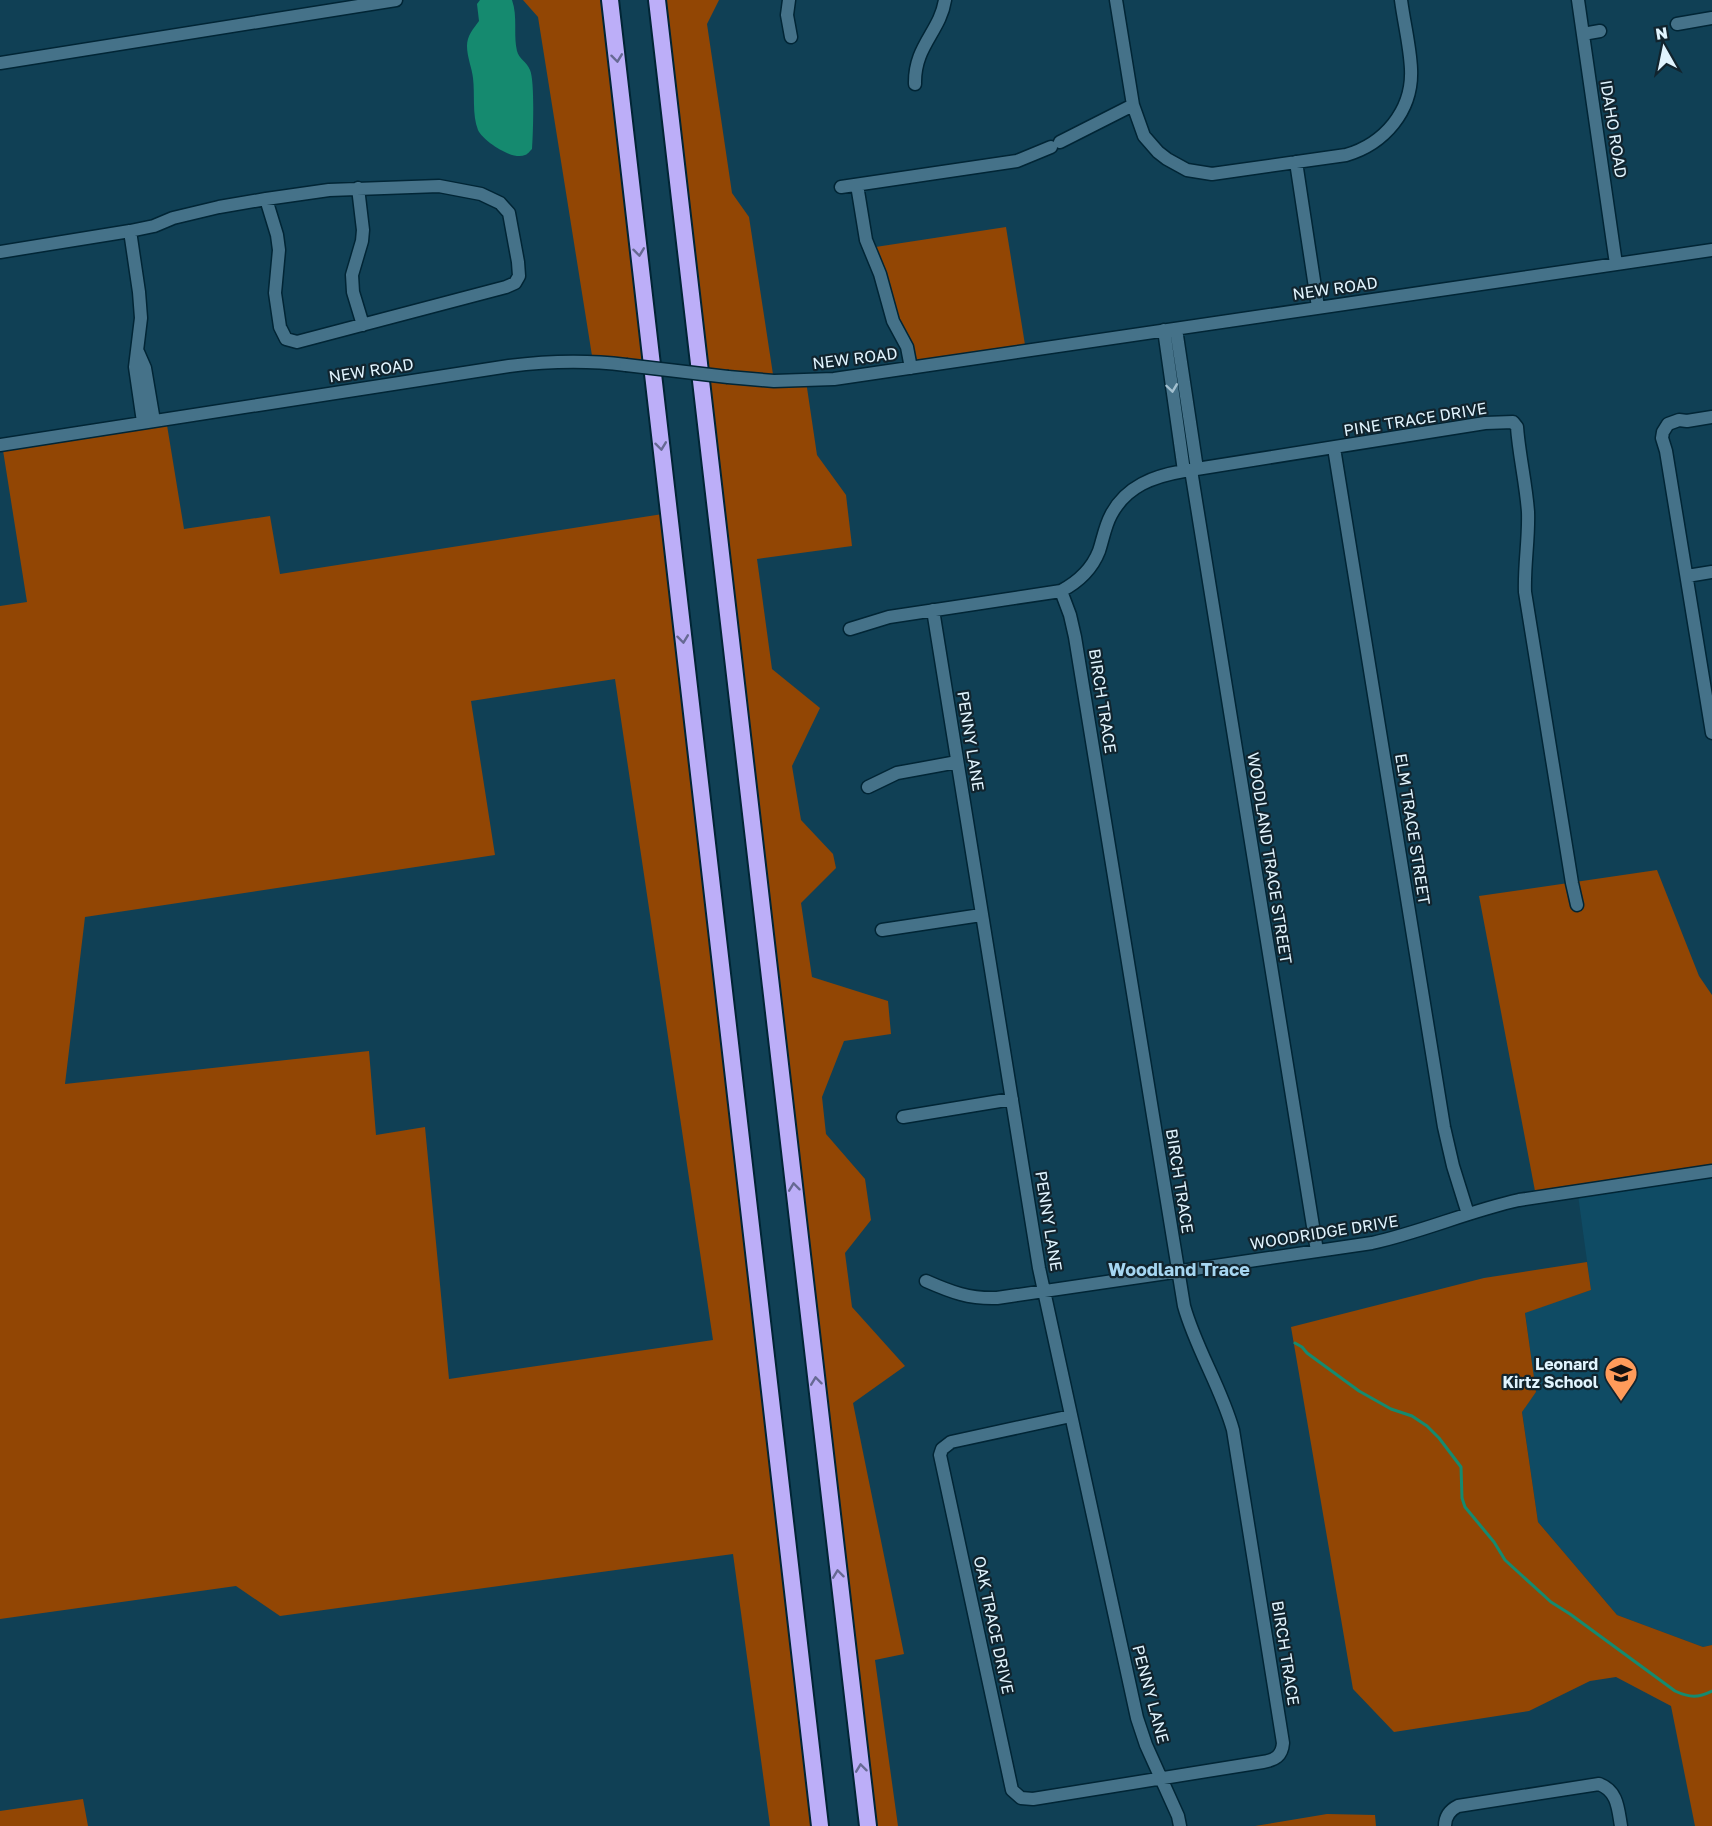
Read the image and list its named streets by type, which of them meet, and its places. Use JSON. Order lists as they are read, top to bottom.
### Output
{
  "streets": {
    "street": [
      "IDAHO ROAD",
      "NEW ROAD",
      "PINE TRACE DRIVE",
      "BIRCH TRACE",
      "PENNY LANE",
      "ELM TRACE STREET",
      "WOODLAND TRACE STREET",
      "WOODRIDGE DRIVE",
      "OAK TRACE DRIVE"
    ]
  },
  "crossings": [
    ["IDAHO ROAD", "NEW ROAD"],
    ["NEW ROAD", "WOODLAND TRACE STREET"],
    ["PINE TRACE DRIVE", "BIRCH TRACE"],
    ["PINE TRACE DRIVE", "PENNY LANE"],
    ["PINE TRACE DRIVE", "ELM TRACE STREET"],
    ["PINE TRACE DRIVE", "WOODLAND TRACE STREET"],
    ["BIRCH TRACE", "PENNY LANE"],
    ["BIRCH TRACE", "WOODRIDGE DRIVE"],
    ["BIRCH TRACE", "OAK TRACE DRIVE"],
    ["PENNY LANE", "WOODRIDGE DRIVE"],
    ["PENNY LANE", "OAK TRACE DRIVE"],
    ["ELM TRACE STREET", "WOODRIDGE DRIVE"],
    ["WOODLAND TRACE STREET", "WOODRIDGE DRIVE"]
  ],
  "districts": ["Woodland Trace"],
  "places": {
    "school or university": ["Leonard Kirtz School"]
  },
  "north": "top"
}
